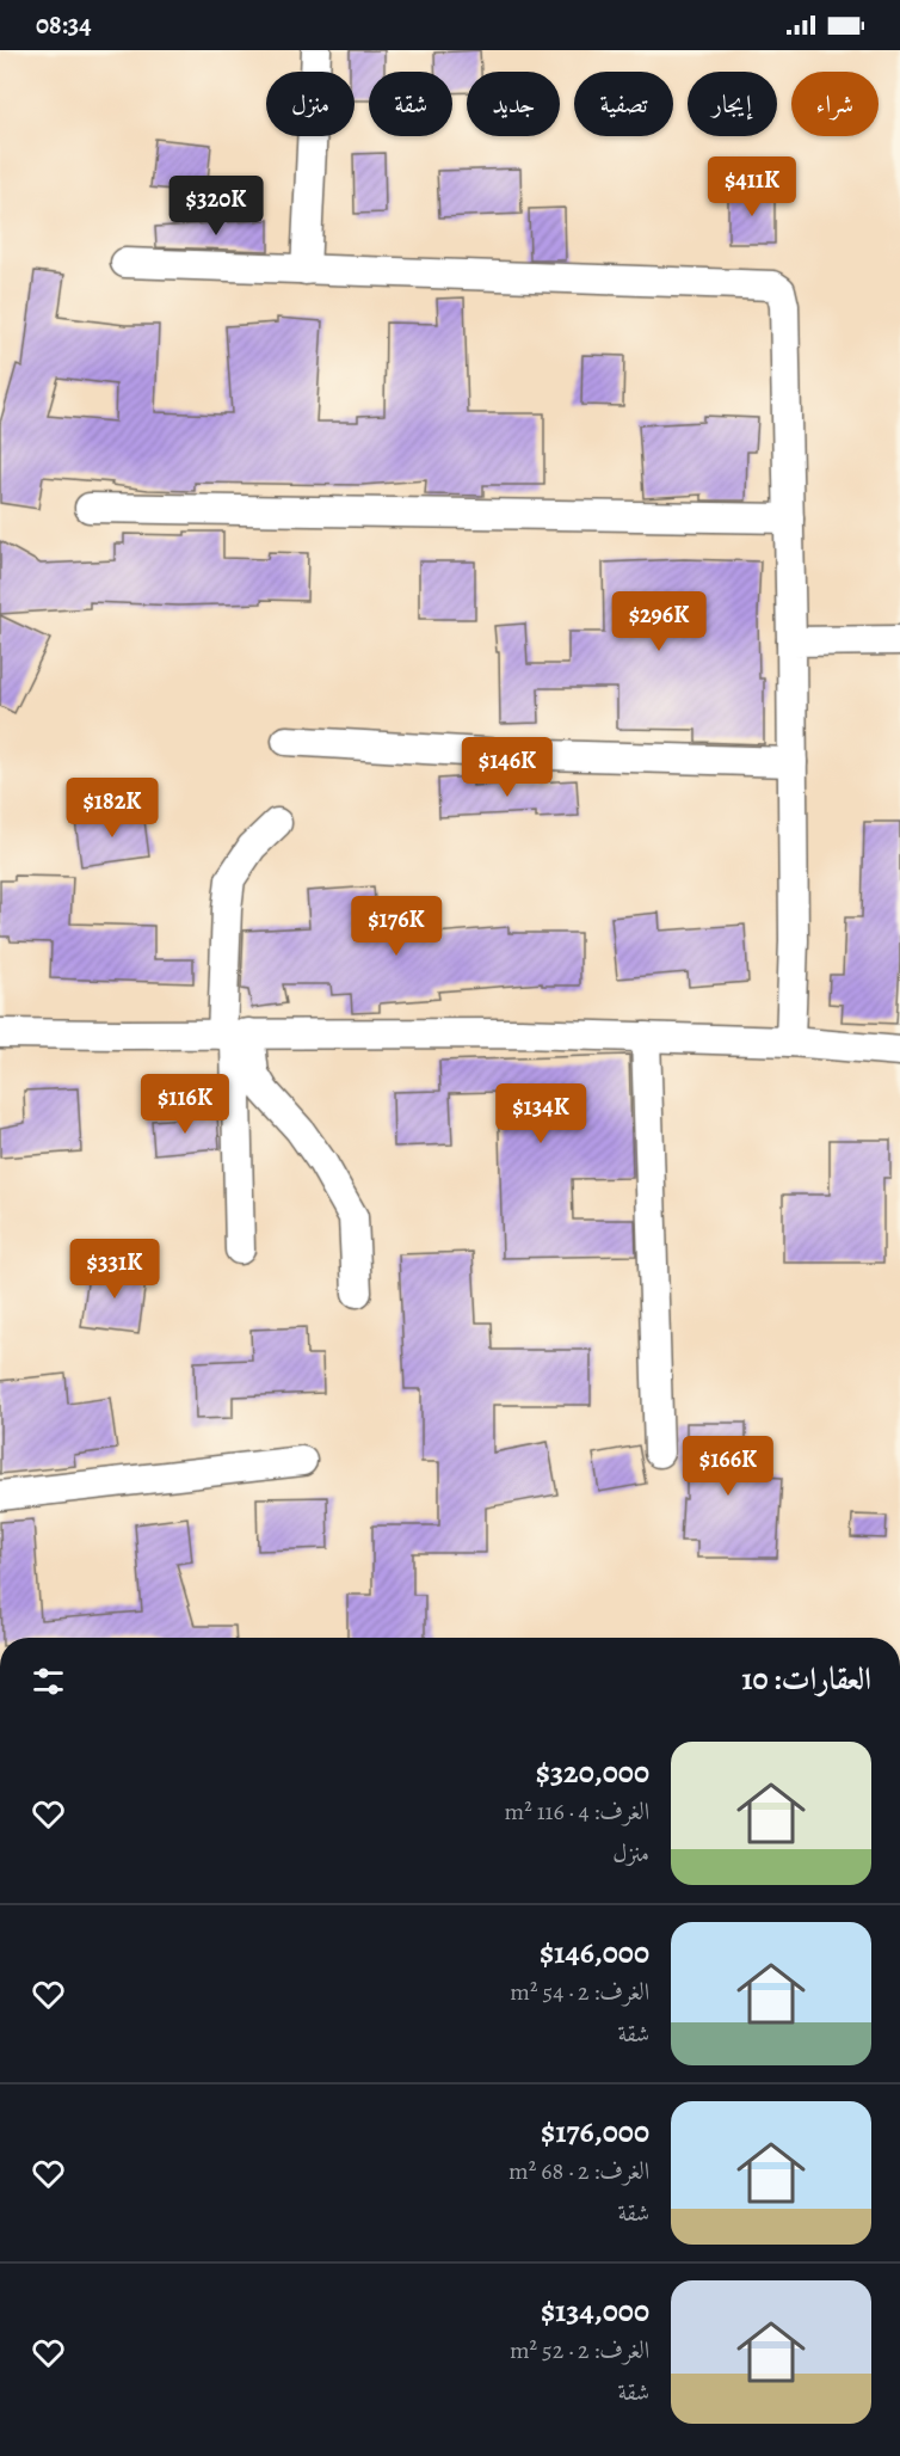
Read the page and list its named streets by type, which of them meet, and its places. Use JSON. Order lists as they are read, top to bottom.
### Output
{
  "page": {
    "status": "08:34",
    "chip": [
      "شراء",
      "إيجار",
      "تصفية",
      "جديد",
      "شقة",
      "منزل"
    ],
    "price": [
      "$411K",
      "$320K",
      "$296K",
      "$146K",
      "$182K",
      "$176K",
      "$116K",
      "$134K",
      "$331K",
      "$166K"
    ],
    "heading": "العقارات: 10",
    "list": [
      {
        "name": "$320,000",
        "note": "الغرف: 4 · 116 m² · منزل"
      },
      {
        "name": "$146,000",
        "note": "الغرف: 2 · 54 m² · شقة"
      },
      {
        "name": "$176,000",
        "note": "الغرف: 2 · 68 m² · شقة"
      },
      {
        "name": "$134,000",
        "note": "الغرف: 2 · 52 m² · شقة"
      }
    ]
  }
}
